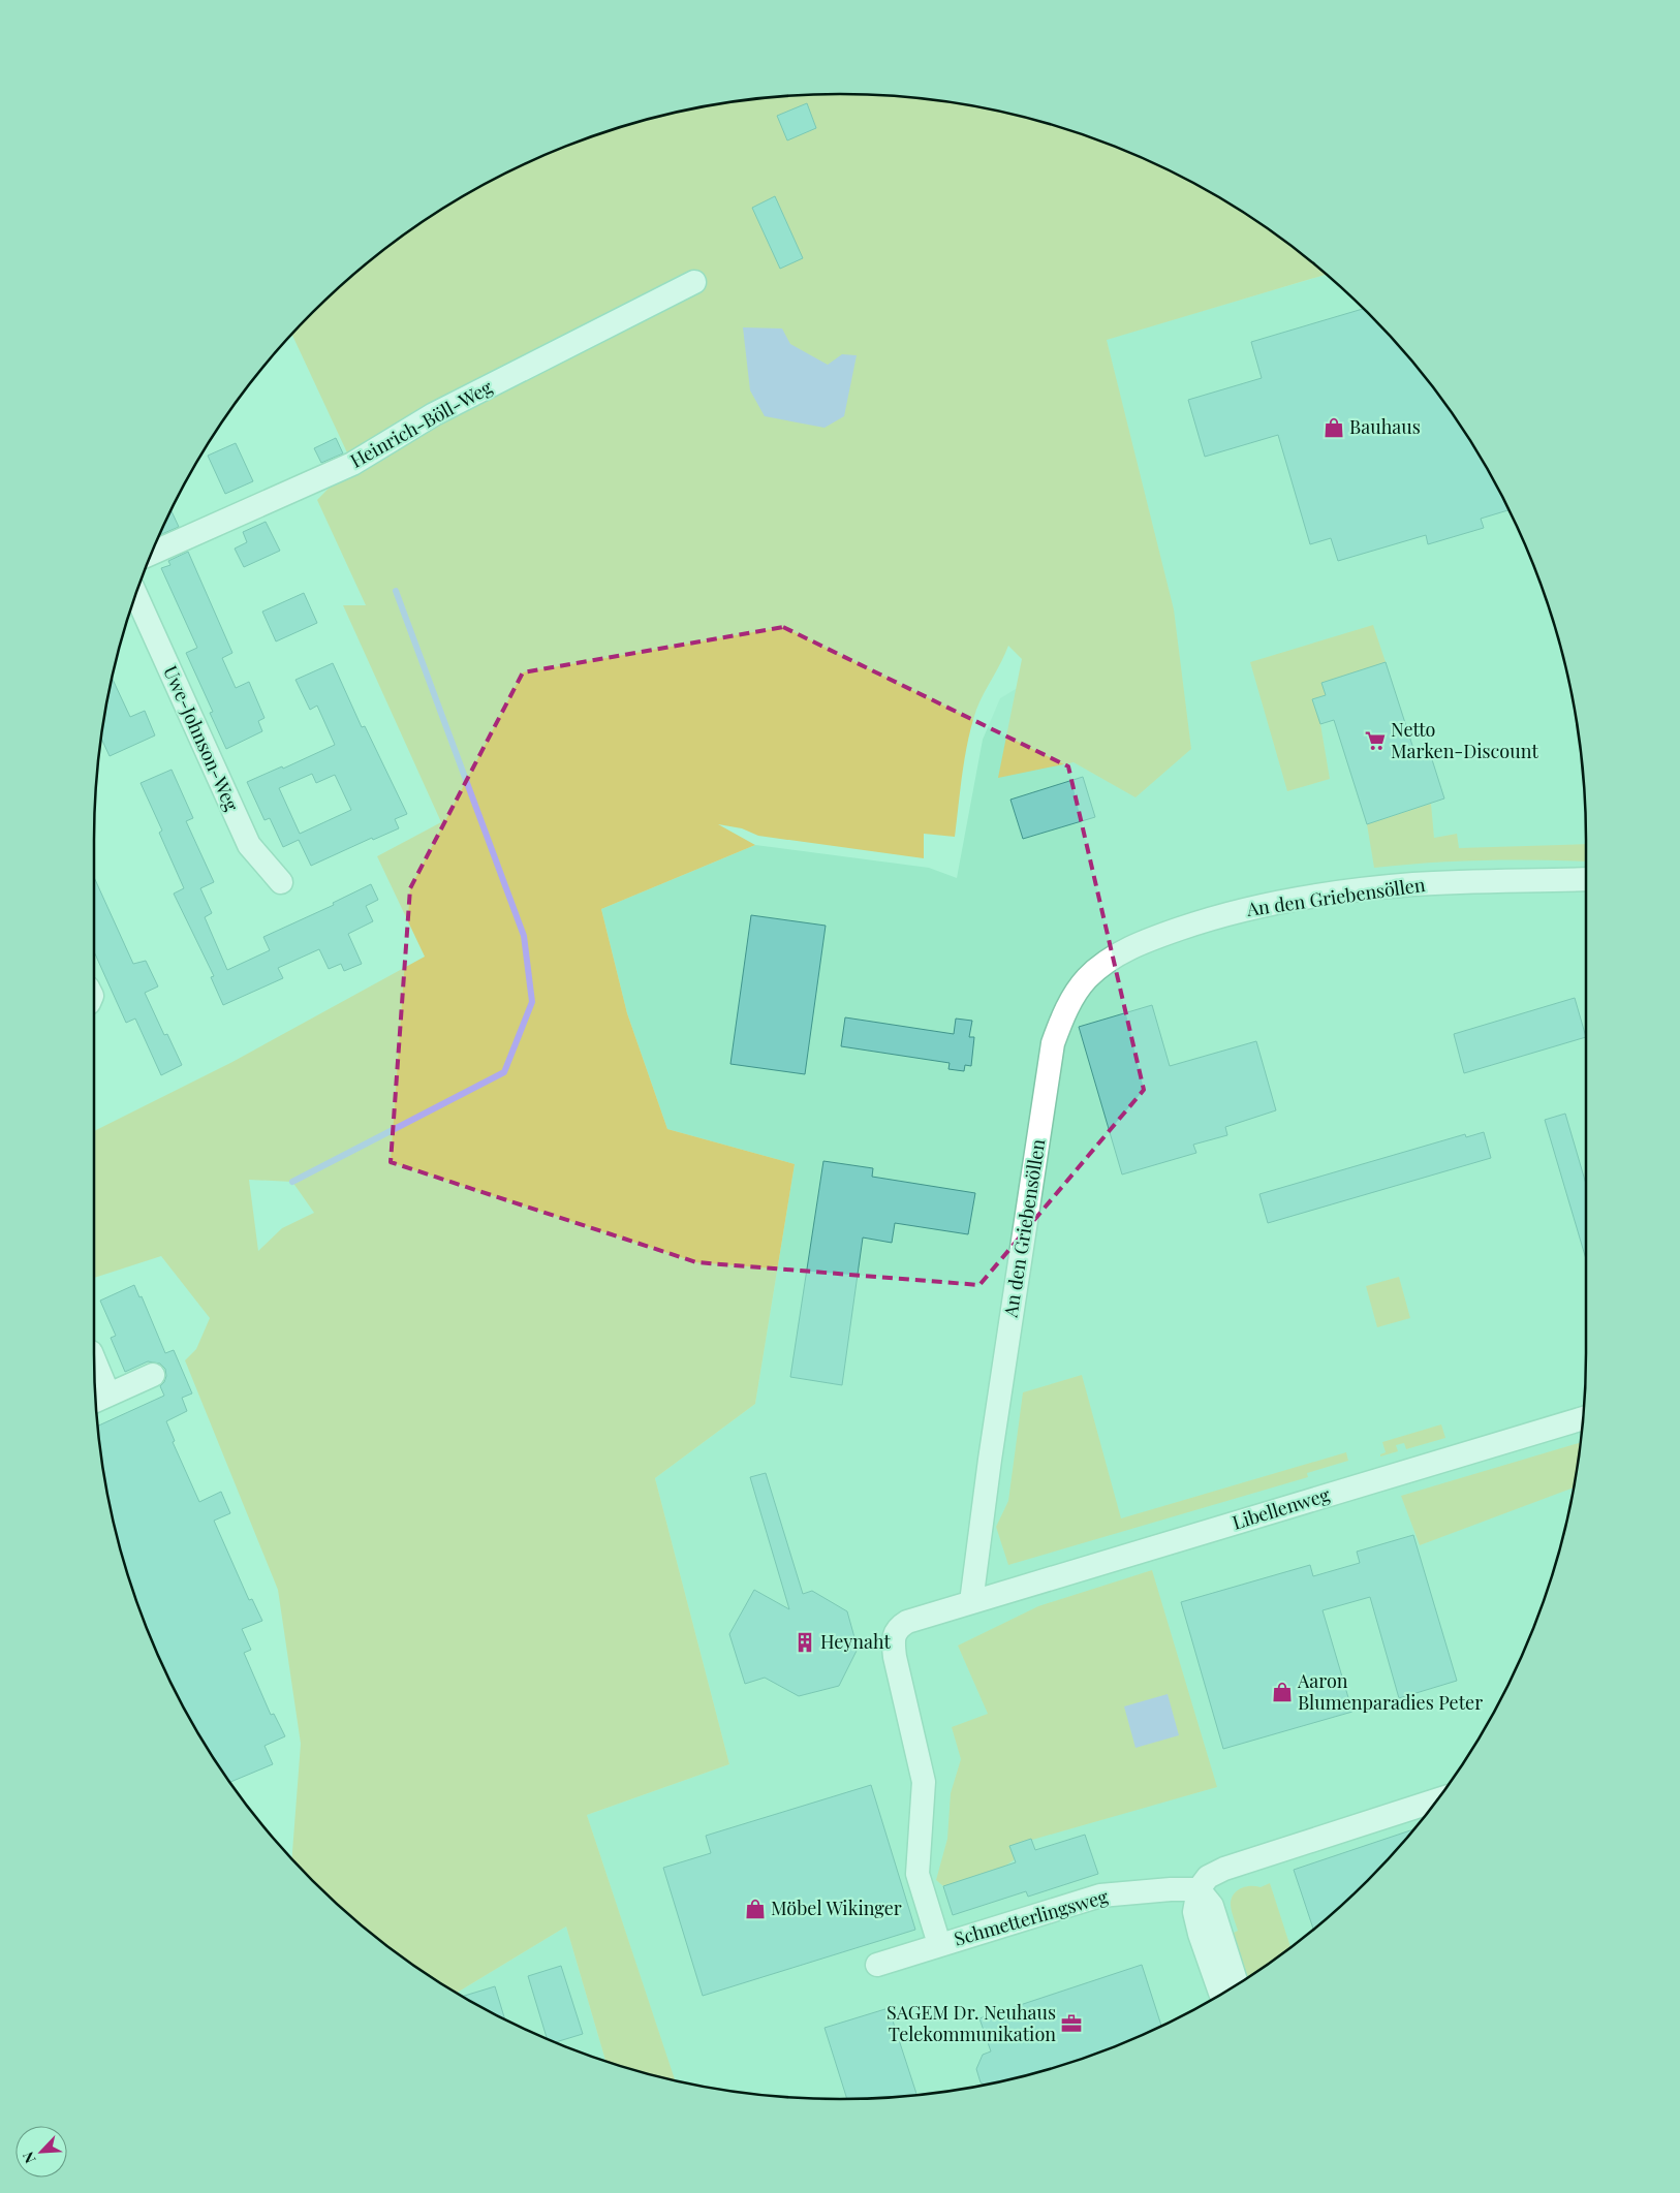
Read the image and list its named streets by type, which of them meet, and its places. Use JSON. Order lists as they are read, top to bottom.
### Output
{
  "streets": {
    "street": [
      "Heinrich-Böll-Weg",
      "Uwe-Johnson-Weg",
      "An den Griebensöllen",
      "Libellenweg",
      "Schmetterlingsweg"
    ]
  },
  "crossings": [
    ["An den Griebensöllen", "Libellenweg"]
  ],
  "places": {
    "shop": ["Bauhaus", "Aaron Blumenparadies Peter", "Möbel Wikinger"],
    "supermarket": ["Netto Marken-Discount"],
    "building": ["Heynaht"],
    "office": ["SAGEM Dr. Neuhaus Telekommunikation"]
  },
  "north": "bottom left"
}
